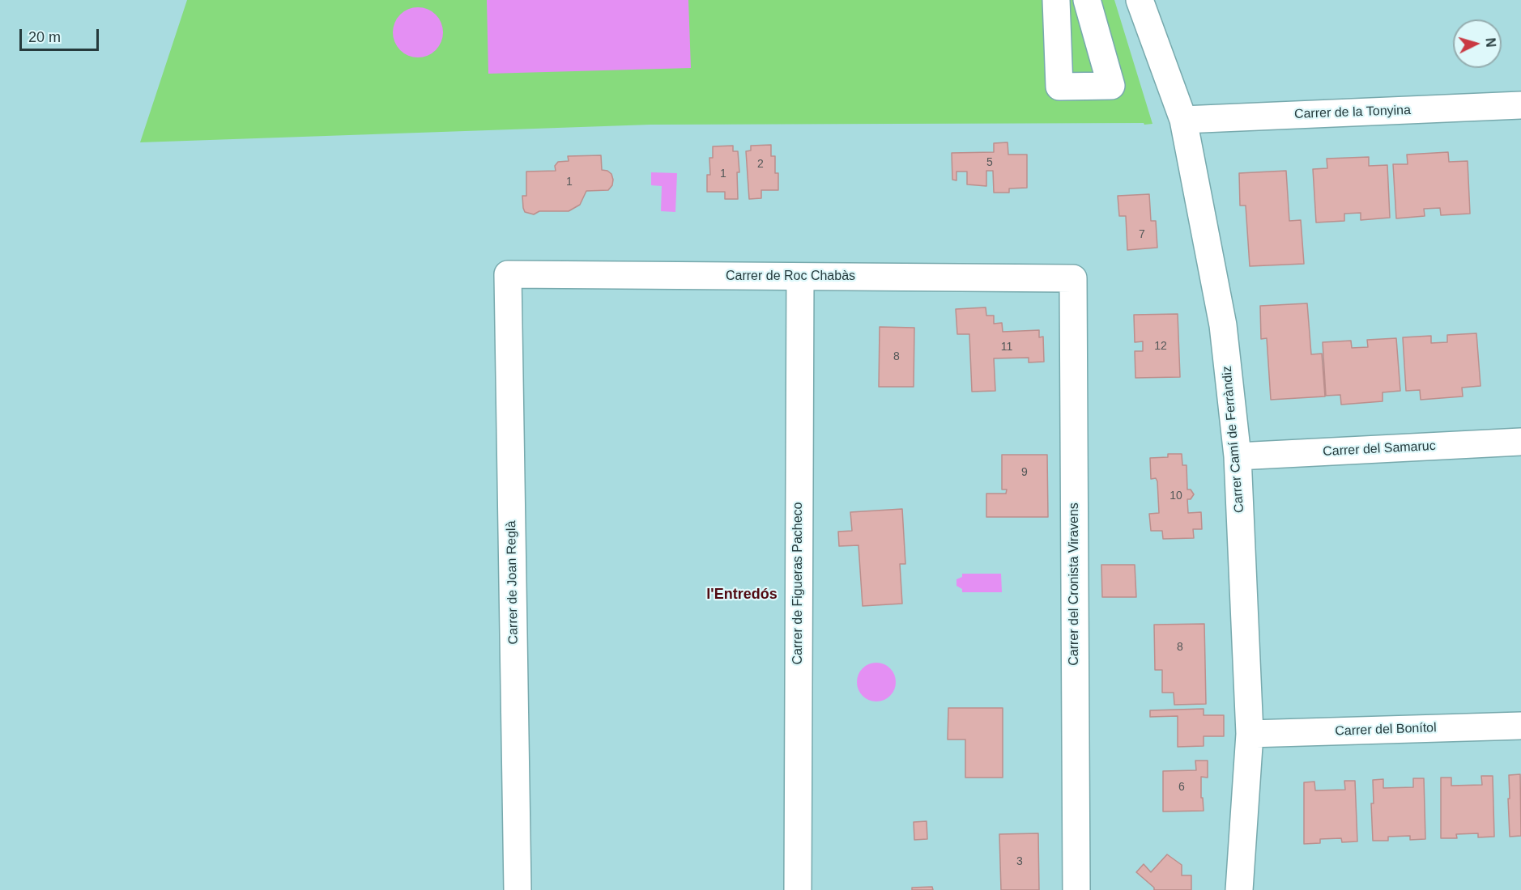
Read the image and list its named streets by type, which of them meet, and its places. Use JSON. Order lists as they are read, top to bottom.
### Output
{
  "streets": {
    "street": [
      "Carrer de la Tonyina",
      "Carrer de Roc Chabàs",
      "Carrer Camí de Ferràndiz",
      "Carrer del Samaruc",
      "Carrer de Joan Reglà",
      "Carrer de Figueras Pacheco",
      "Carrer del Cronista Viravens",
      "Carrer del Bonítol"
    ]
  },
  "crossings": [
    ["Carrer de la Tonyina", "Carrer Camí de Ferràndiz"],
    ["Carrer de Roc Chabàs", "Carrer de Joan Reglà"],
    ["Carrer de Roc Chabàs", "Carrer de Figueras Pacheco"],
    ["Carrer de Roc Chabàs", "Carrer del Cronista Viravens"],
    ["Carrer Camí de Ferràndiz", "Carrer del Samaruc"],
    ["Carrer Camí de Ferràndiz", "Carrer del Bonítol"]
  ],
  "districts": ["l'Entredós"],
  "house_numbers": [
    "5",
    "2",
    "1",
    "1",
    "7",
    "12",
    "11",
    "8",
    "9",
    "10",
    "8",
    "6",
    "3"
  ],
  "scale_bar": "20 m",
  "north": "right"
}
